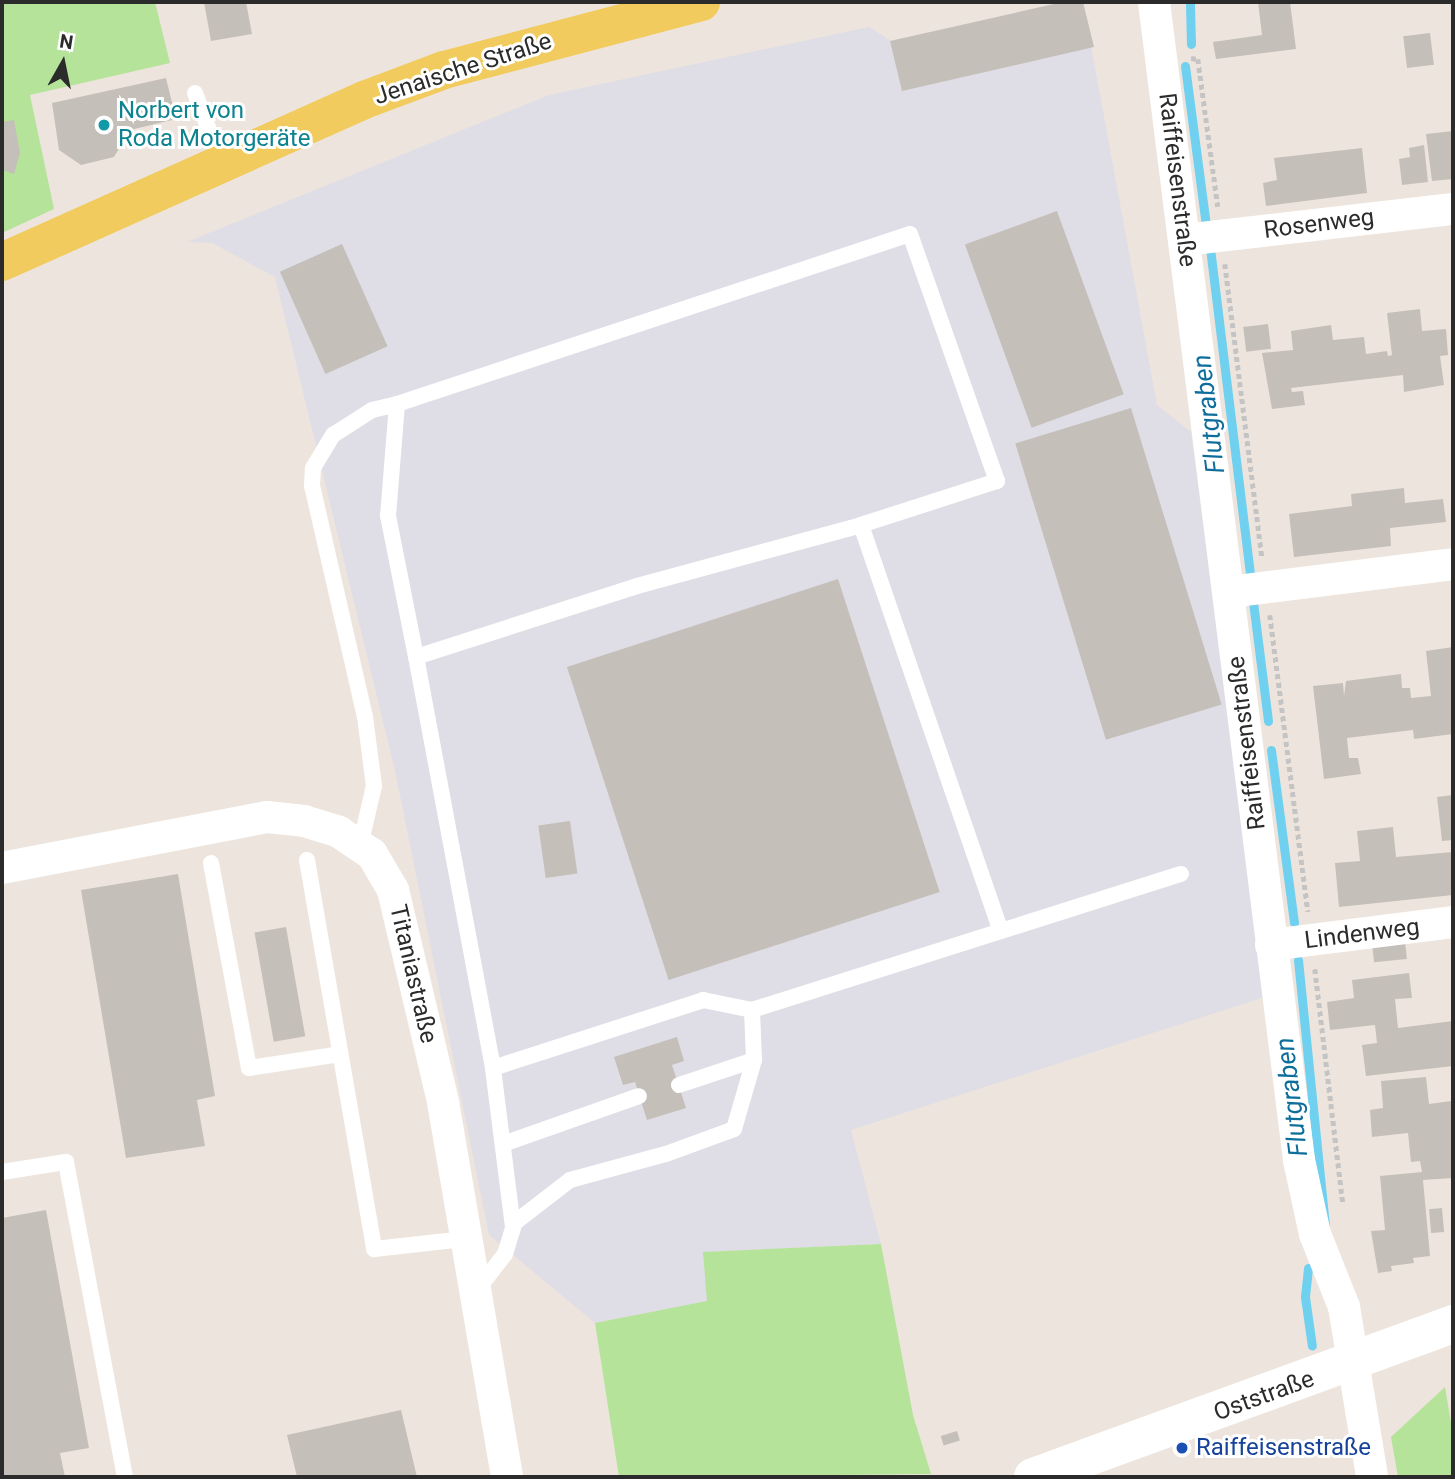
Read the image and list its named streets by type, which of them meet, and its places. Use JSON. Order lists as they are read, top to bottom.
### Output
{
  "streets": {
    "main road": ["Jenaische Straße"],
    "street": [
      "Raiffeisenstraße",
      "Rosenweg",
      "Lindenweg",
      "Titaniastraße",
      "Oststraße"
    ]
  },
  "crossings": [
    ["Raiffeisenstraße", "Rosenweg"],
    ["Raiffeisenstraße", "Lindenweg"],
    ["Raiffeisenstraße", "Oststraße"]
  ],
  "water": ["Flutgraben"],
  "places": ["Norbert von Roda Motorgeräte", "Raiffeisenstraße"],
  "north": "top"
}
